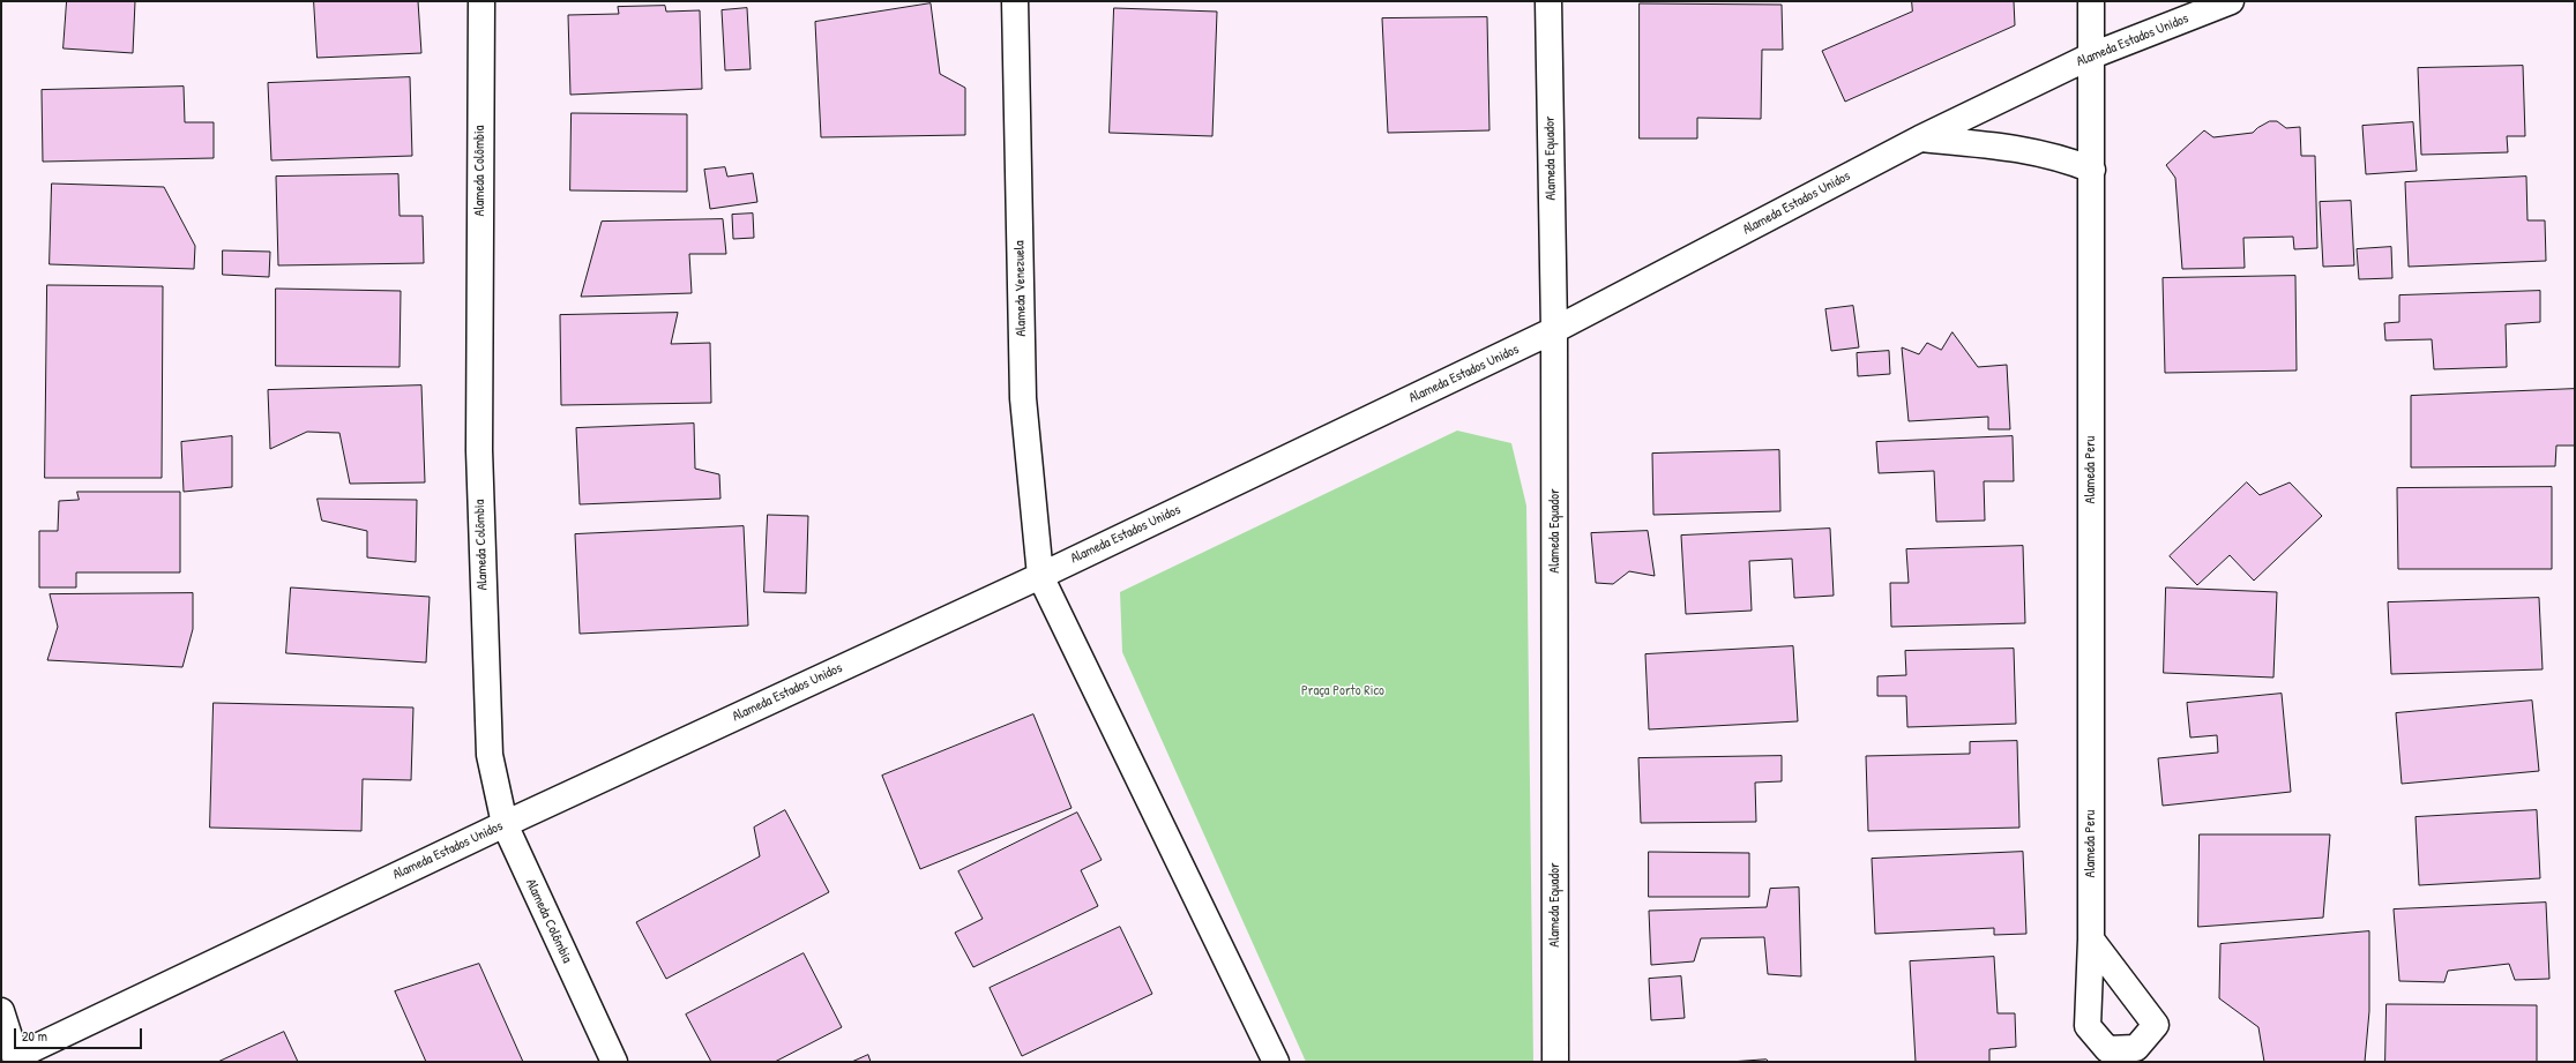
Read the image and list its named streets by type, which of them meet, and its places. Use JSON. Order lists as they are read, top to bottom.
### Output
{
  "streets": {
    "street": [
      "Alameda Estados Unidos",
      "Alameda Equador",
      "Alameda Colômbia",
      "Alameda Venezuela",
      "Alameda Peru"
    ]
  },
  "crossings": [
    ["Alameda Estados Unidos", "Alameda Equador"],
    ["Alameda Estados Unidos", "Alameda Colômbia"],
    ["Alameda Estados Unidos", "Alameda Venezuela"],
    ["Alameda Estados Unidos", "Alameda Peru"]
  ],
  "parks": ["Praça Porto Rico"],
  "scale_bar": "20 m"
}
